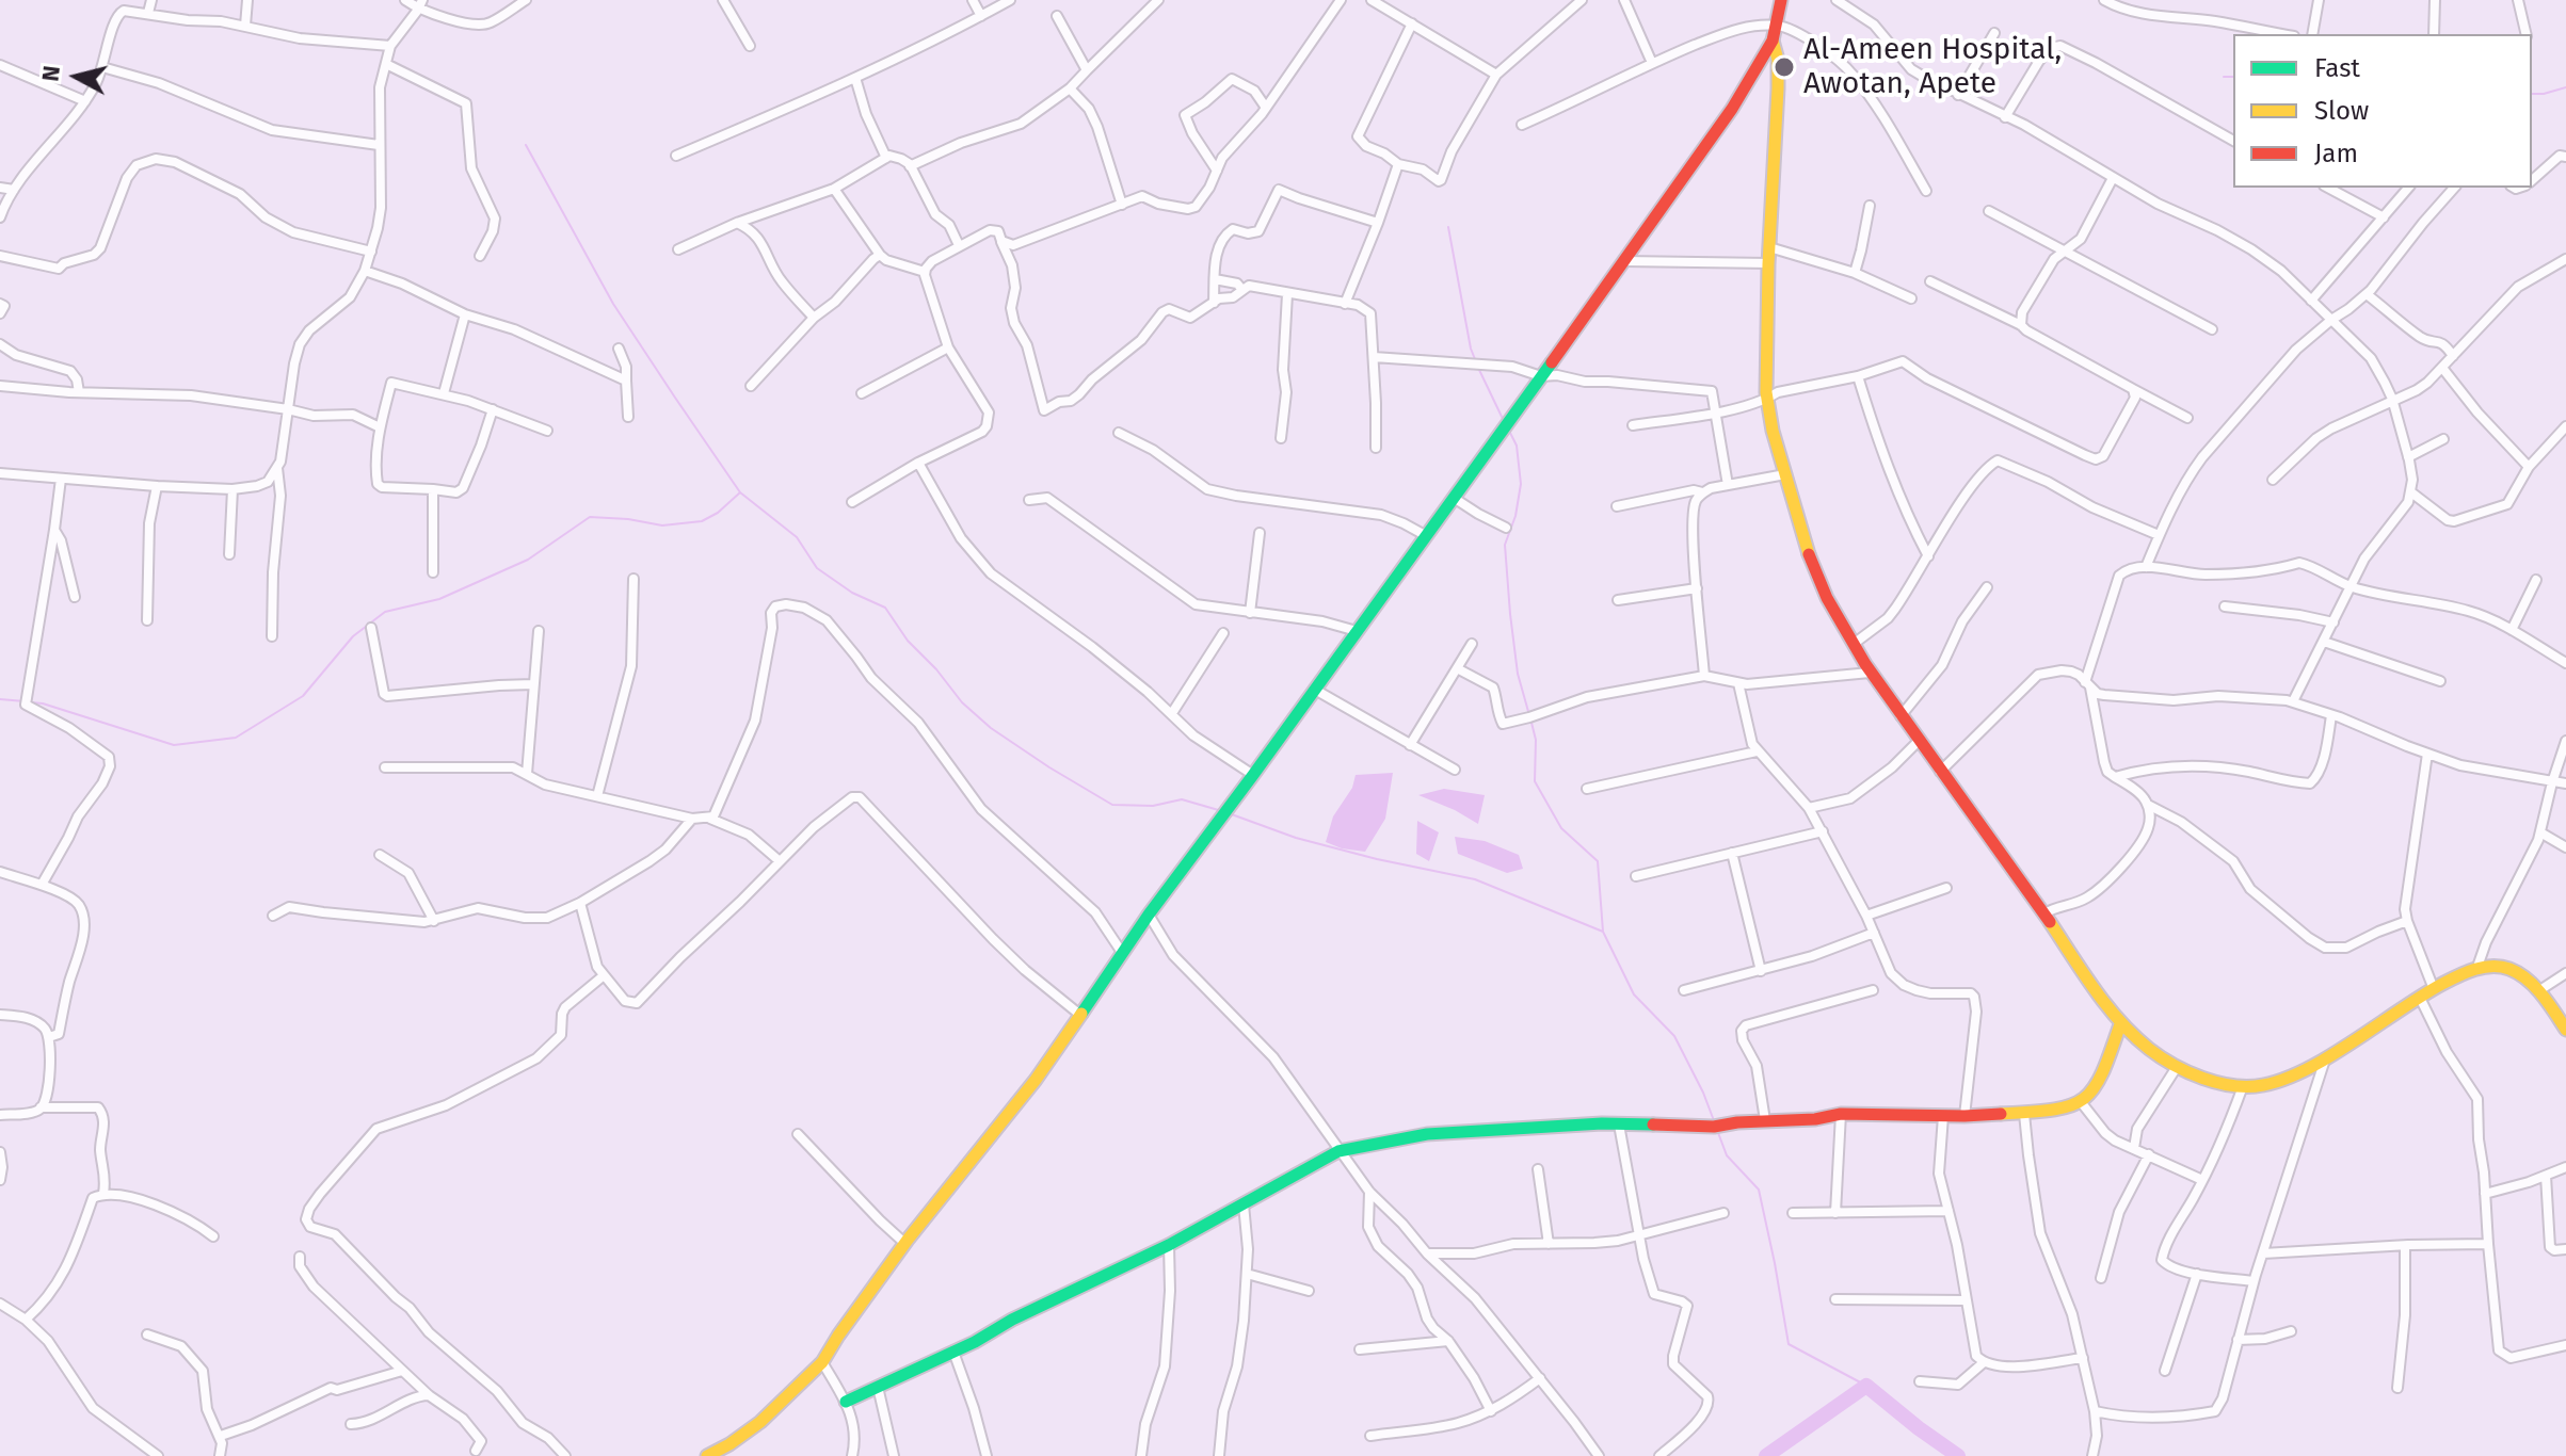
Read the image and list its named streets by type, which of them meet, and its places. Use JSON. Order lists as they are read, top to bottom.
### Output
{
  "places": ["Al-Ameen Hospital, Awotan, Apete"],
  "legend": ["Fast", "Slow", "Jam"],
  "north": "left"
}
